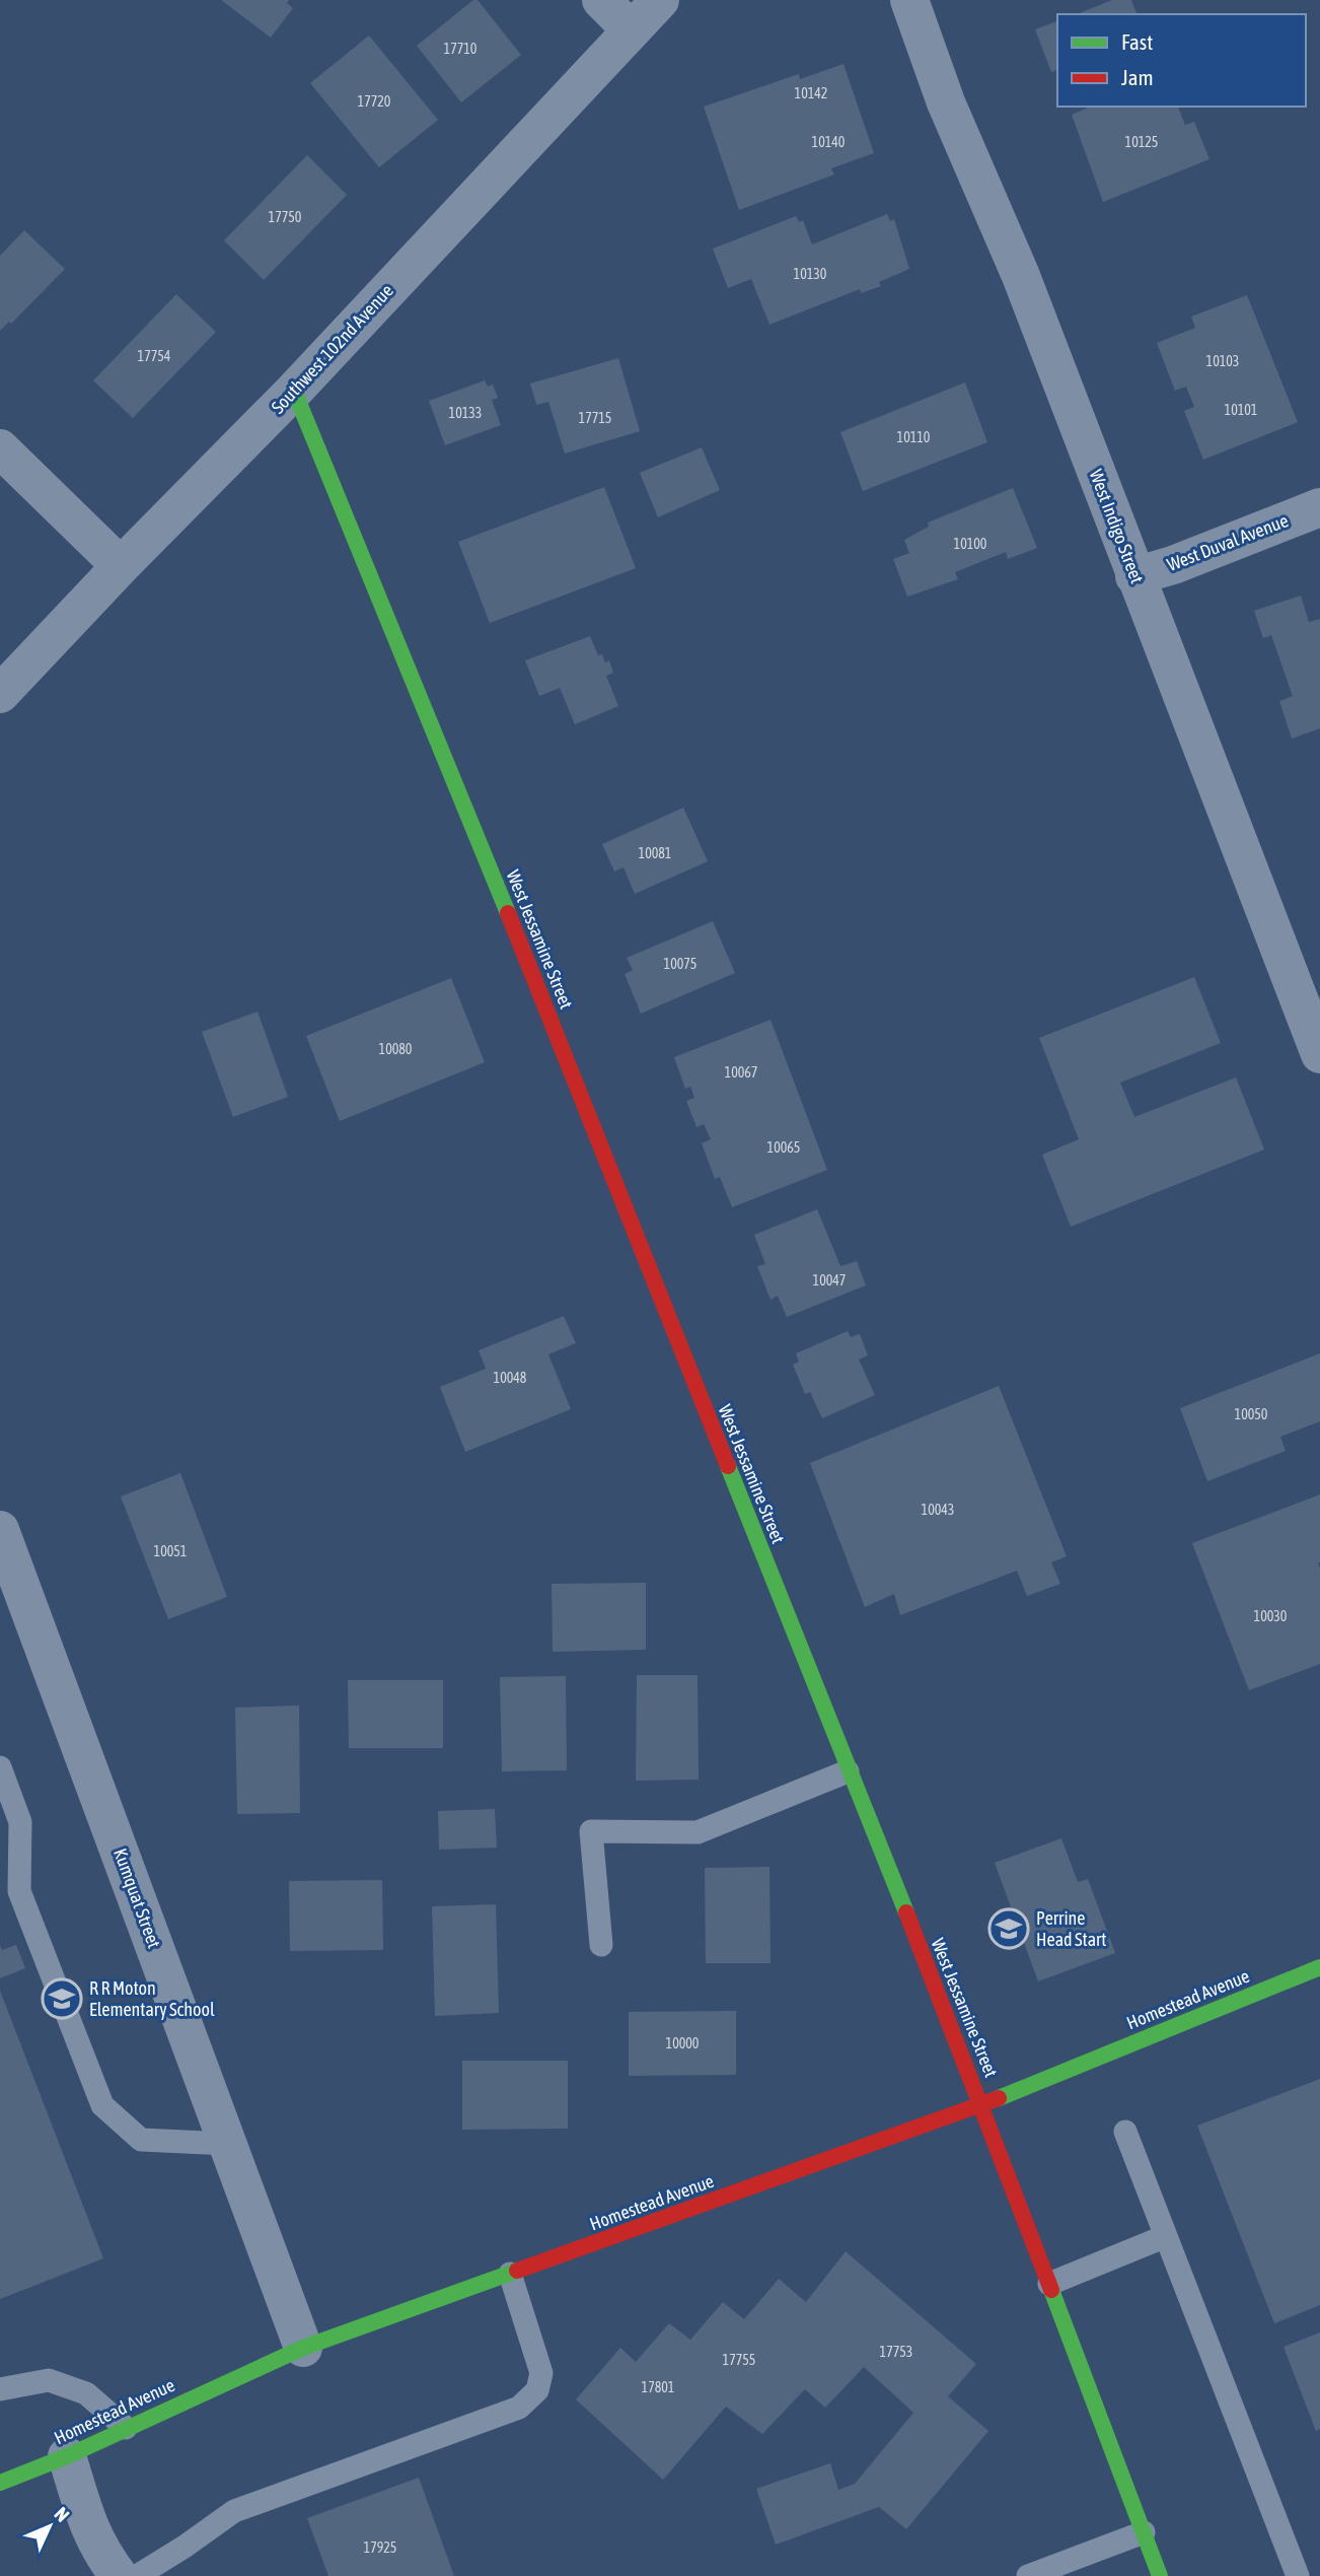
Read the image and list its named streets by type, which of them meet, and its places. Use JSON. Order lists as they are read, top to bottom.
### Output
{
  "streets": {
    "street": [
      "Southwest 102nd Avenue",
      "West Indigo Street",
      "West Duval Avenue",
      "West Jessamine Street",
      "Kumquat Street",
      "Homestead Avenue"
    ]
  },
  "crossings": [
    ["Southwest 102nd Avenue", "West Jessamine Street"],
    ["West Indigo Street", "West Duval Avenue"],
    ["West Jessamine Street", "Homestead Avenue"],
    ["Kumquat Street", "Homestead Avenue"]
  ],
  "places": {
    "school or university": ["Perrine Head Start", "R R Moton Elementary School"]
  },
  "house_numbers": [
    "17710",
    "10142",
    "17720",
    "10140",
    "10125",
    "17750",
    "10130",
    "17754",
    "10103",
    "10101",
    "10133",
    "17715",
    "10110",
    "10100",
    "10081",
    "10075",
    "10080",
    "10067",
    "10065",
    "10047",
    "10048",
    "10050",
    "10043",
    "10051",
    "10030",
    "10000",
    "17753",
    "17755",
    "17801",
    "17925"
  ],
  "legend": ["Fast", "Jam"],
  "north": "top right"
}
